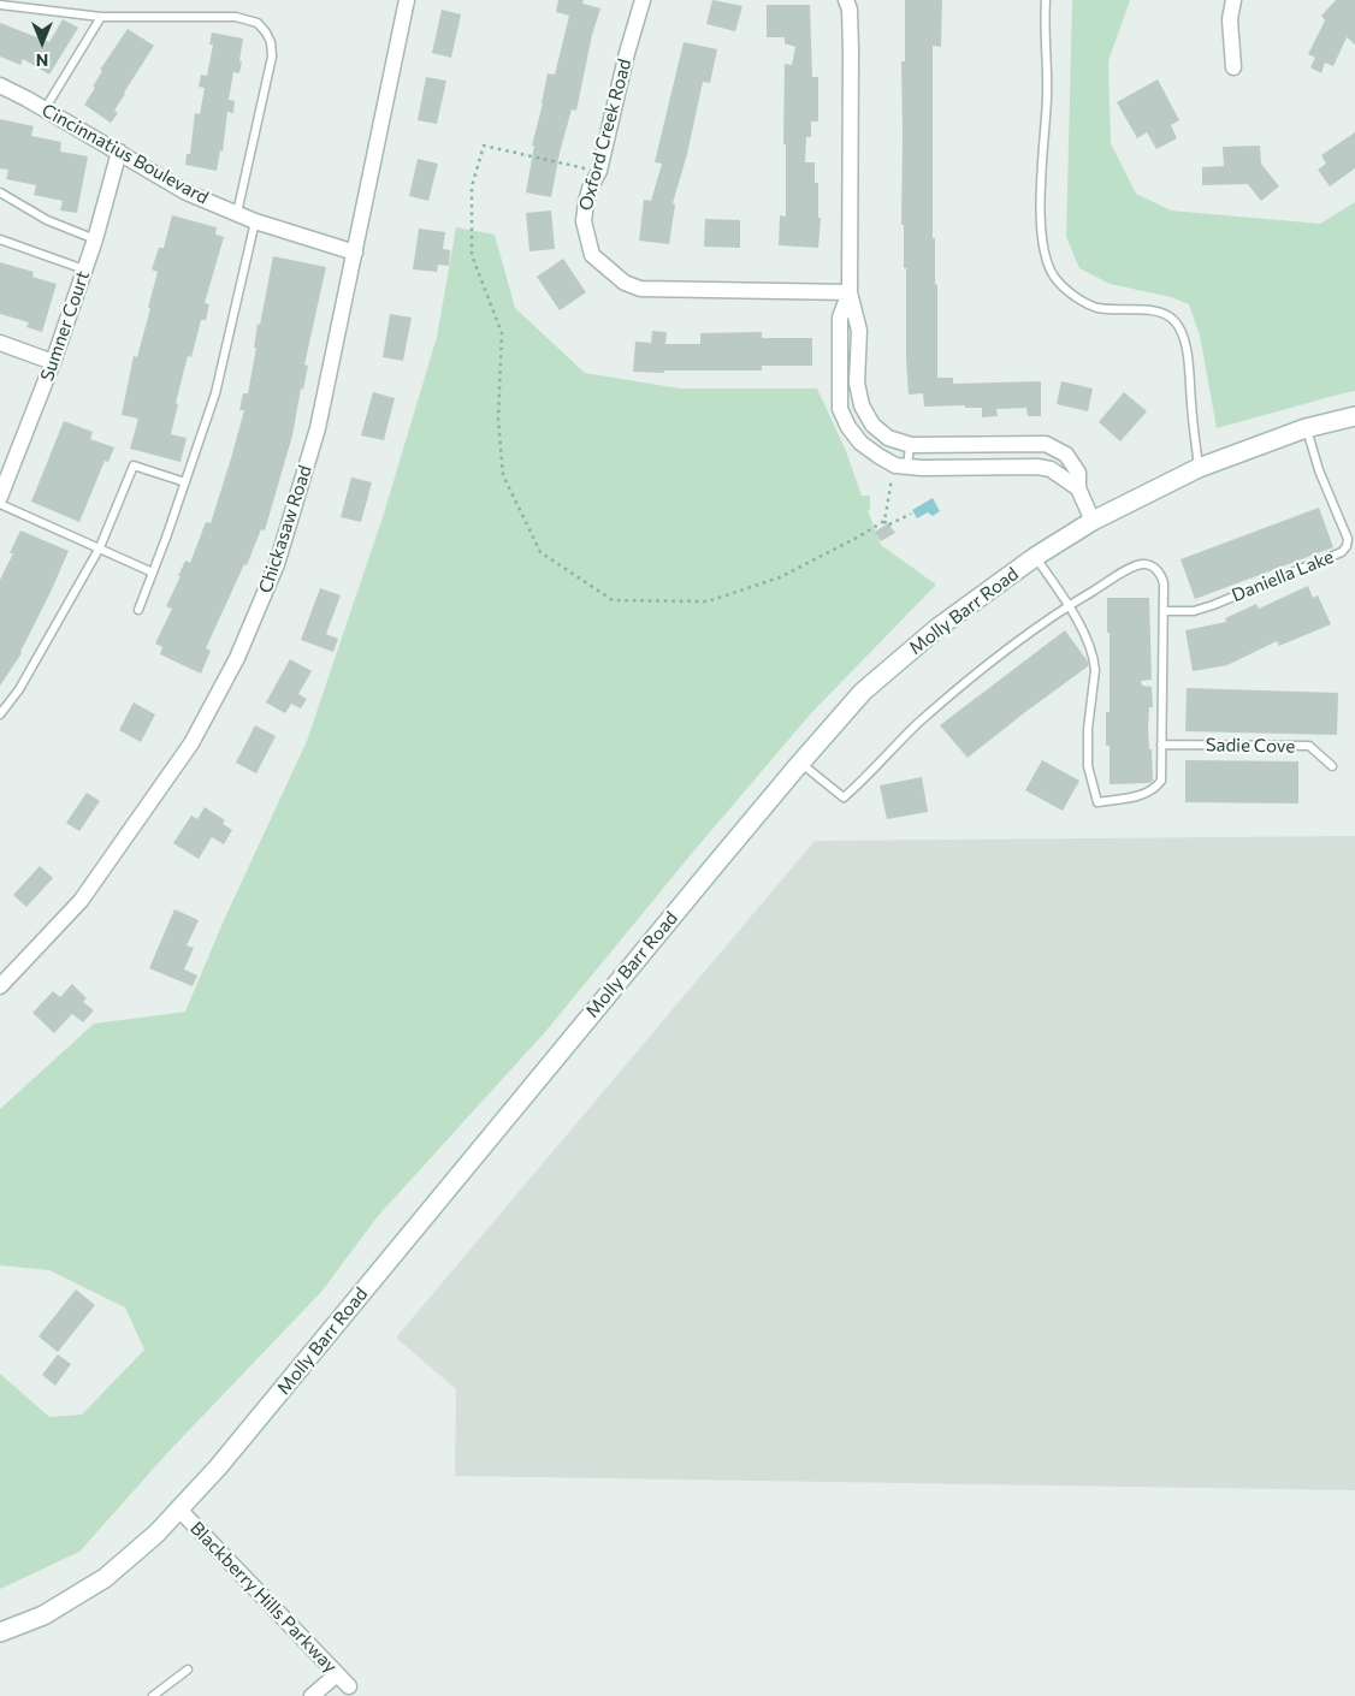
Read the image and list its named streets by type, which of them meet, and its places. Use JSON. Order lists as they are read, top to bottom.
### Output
{
  "streets": {
    "main road": ["Molly Barr Road"],
    "street": [
      "Oxford Creek Road",
      "Cincinnatius Boulevard",
      "Sumner Court",
      "Chickasaw Road",
      "Blackberry Hills Parkway"
    ],
    "lane": ["Daniella Lake", "Sadie Cove"]
  },
  "crossings": [
    ["Cincinnatius Boulevard", "Sumner Court"],
    ["Cincinnatius Boulevard", "Chickasaw Road"],
    ["Daniella Lake", "Molly Barr Road"],
    ["Molly Barr Road", "Blackberry Hills Parkway"]
  ],
  "north": "bottom"
}
